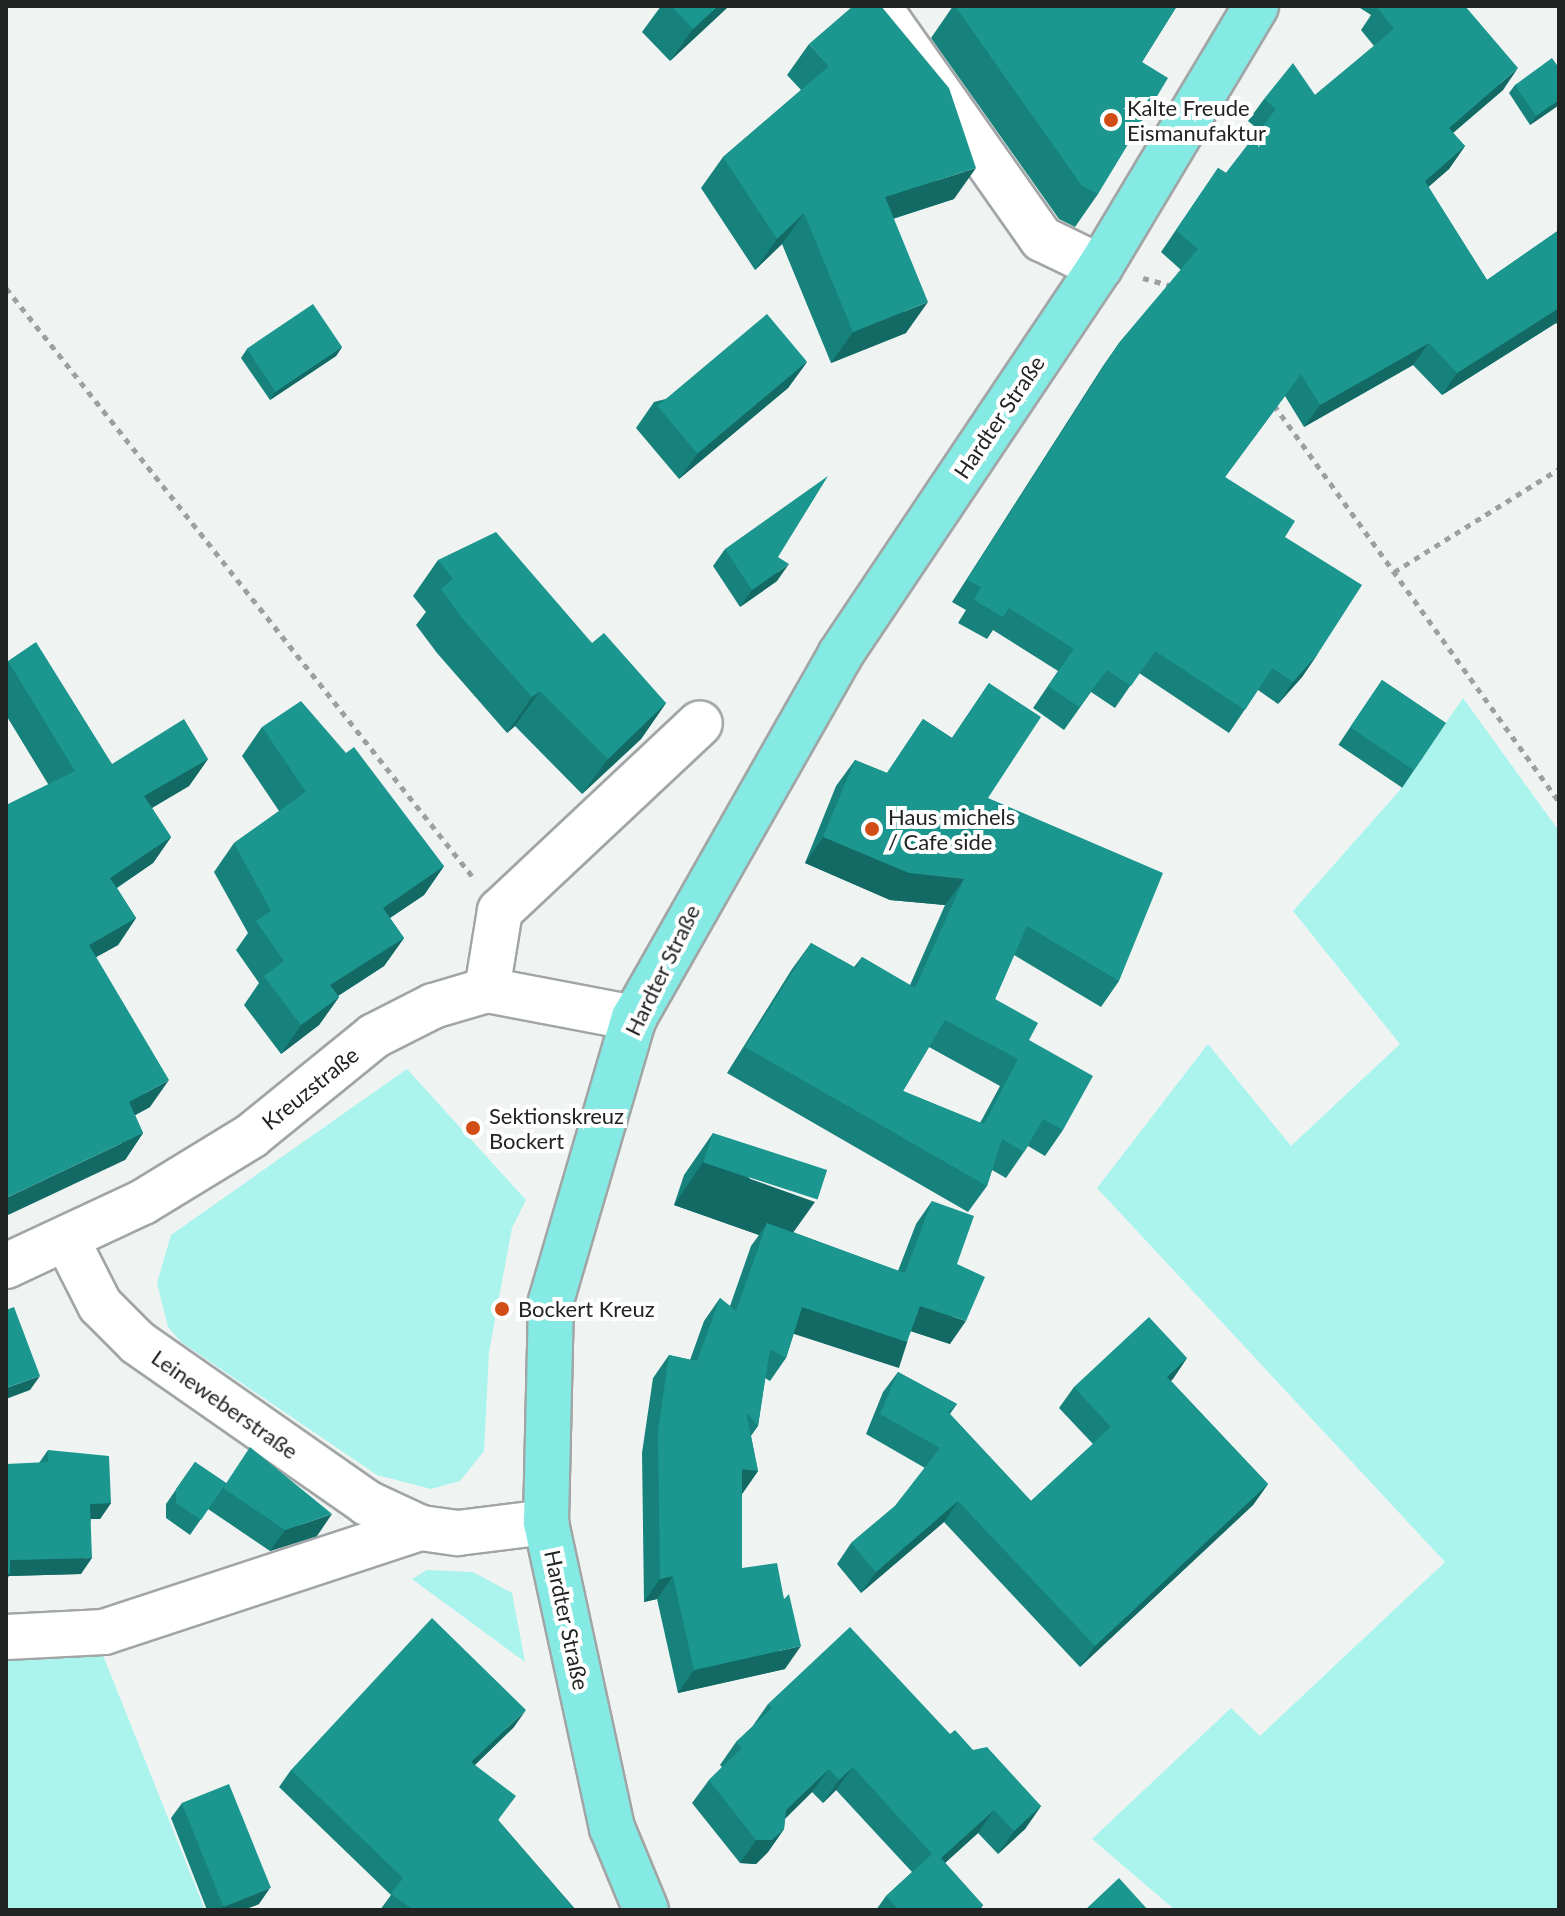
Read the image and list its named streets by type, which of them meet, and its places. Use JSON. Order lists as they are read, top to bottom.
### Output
{
  "streets": {
    "main road": ["Hardter Straße"],
    "street": ["Kreuzstraße", "Leineweberstraße"]
  },
  "crossings": [
    ["Hardter Straße", "Kreuzstraße"],
    ["Hardter Straße", "Leineweberstraße"],
    ["Kreuzstraße", "Leineweberstraße"]
  ],
  "places": [
    "Kalte Freude Eismanufaktur",
    "Haus michels / Cafe side",
    "Sektionskreuz Bockert",
    "Bockert Kreuz"
  ]
}
